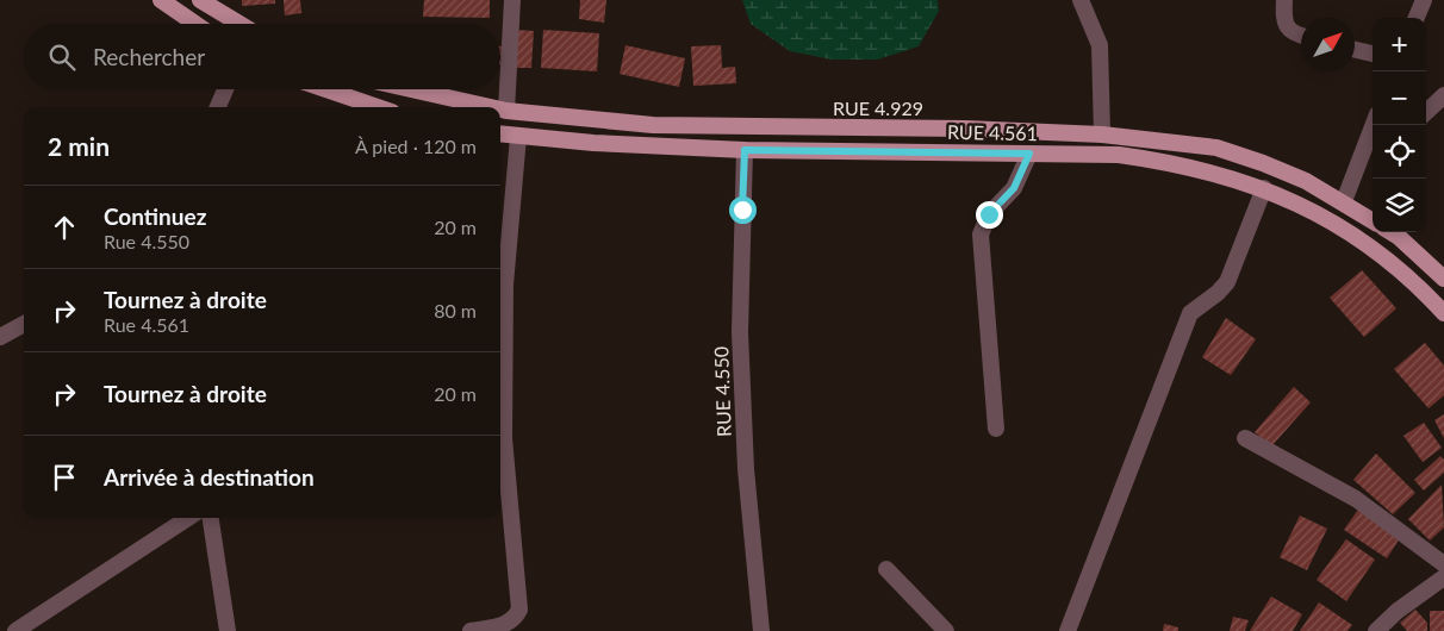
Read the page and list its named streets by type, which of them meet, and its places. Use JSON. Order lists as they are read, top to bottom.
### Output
{
  "streets": {
    "main road": ["RUE 4.929", "RUE 4.561"],
    "street": ["RUE 4.550"]
  },
  "crossings": [
    ["RUE 4.561", "RUE 4.550"]
  ],
  "north": "top right",
  "page": {
    "map_buttons": ["+", "−"],
    "search": "Rechercher",
    "heading": ["2 min", "À pied · 120 m"],
    "list": [
      ["Continuez", "Rue 4.550", "20 m"],
      ["Tournez à droite", "Rue 4.561", "80 m"],
      ["Tournez à droite", "20 m"],
      "Arrivée à destination"
    ]
  }
}
